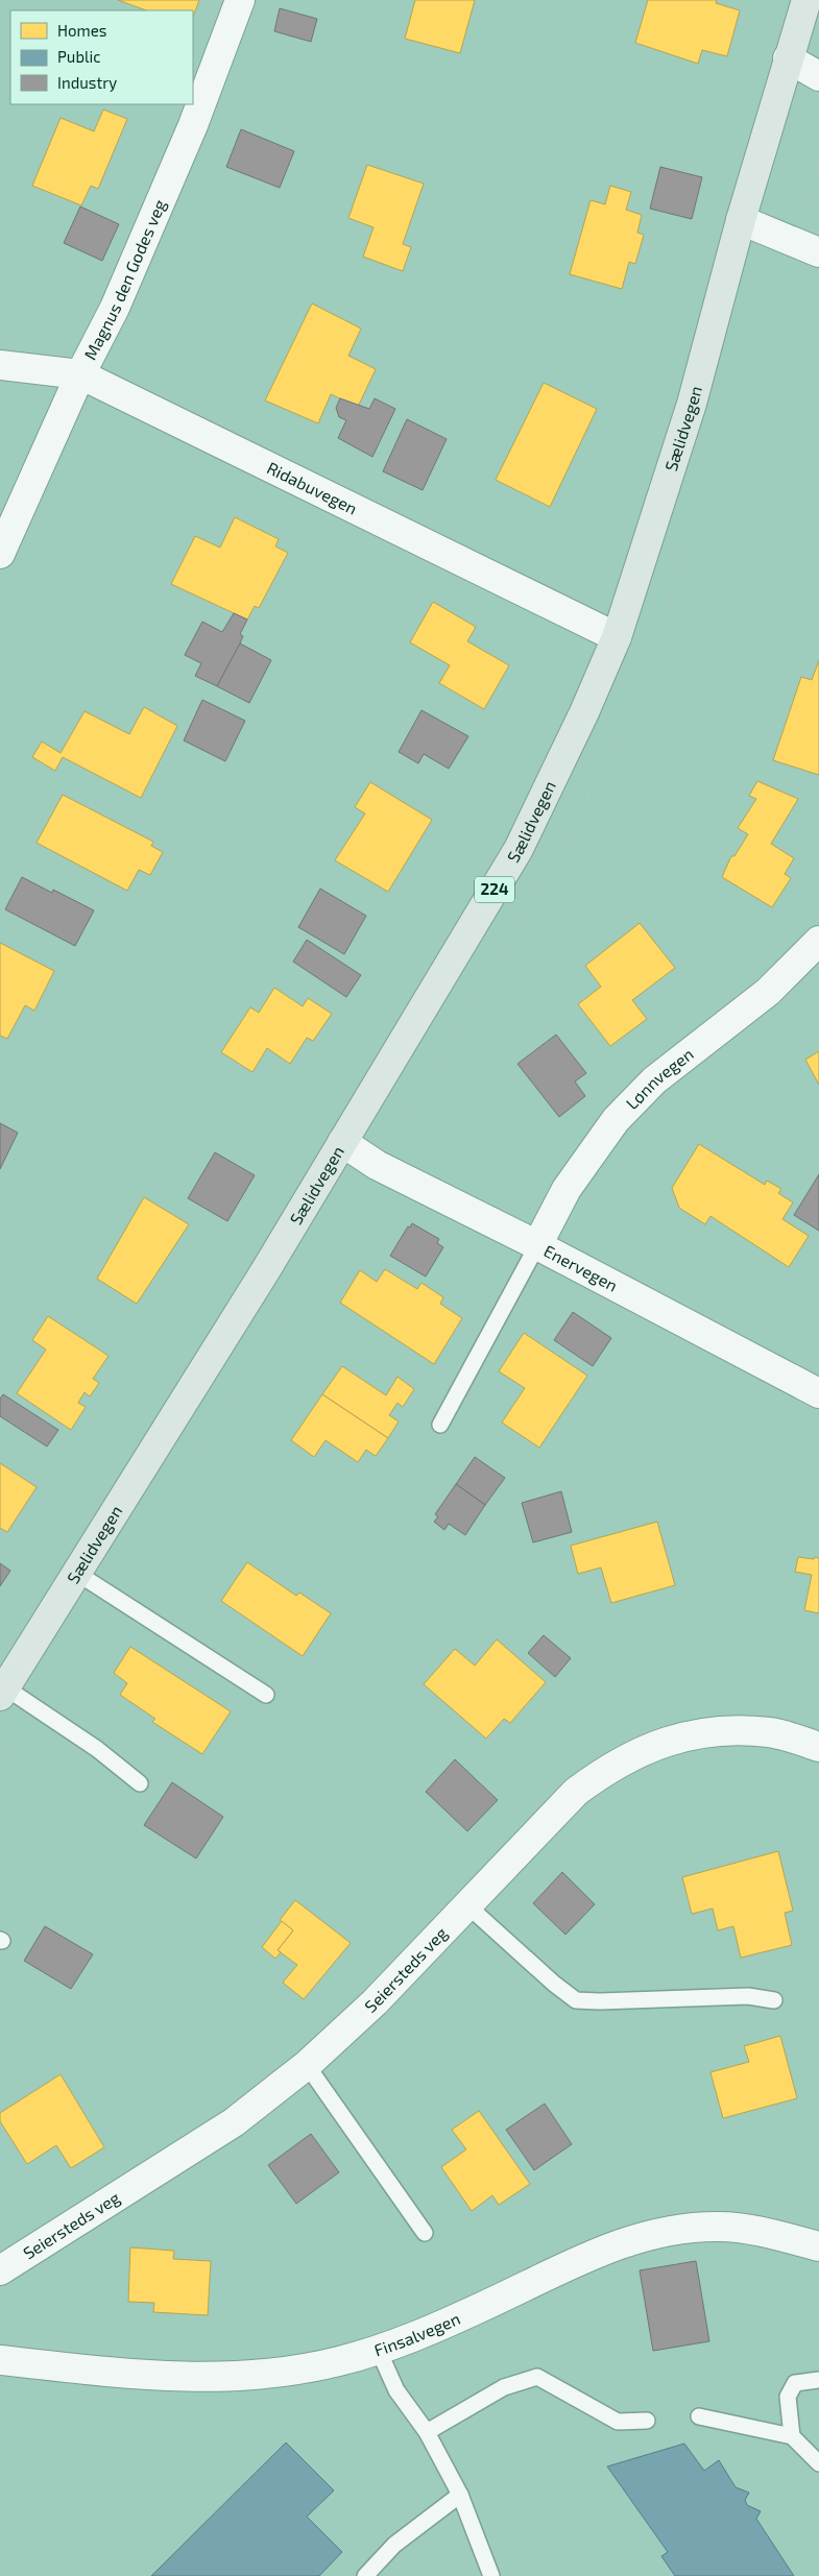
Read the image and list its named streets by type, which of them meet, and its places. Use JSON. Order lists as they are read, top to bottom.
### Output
{
  "streets": {
    "main road": ["Sælidvegen", "224"],
    "street": [
      "Magnus den Godes veg",
      "Ridabuvegen",
      "Lønnvegen",
      "Enervegen",
      "Seiersteds veg",
      "Finsalvegen"
    ]
  },
  "crossings": [
    ["Magnus den Godes veg", "Ridabuvegen"],
    ["Sælidvegen", "Ridabuvegen"],
    ["Sælidvegen", "Enervegen"],
    ["Lønnvegen", "Enervegen"]
  ],
  "legend": ["Homes", "Public", "Industry"]
}
